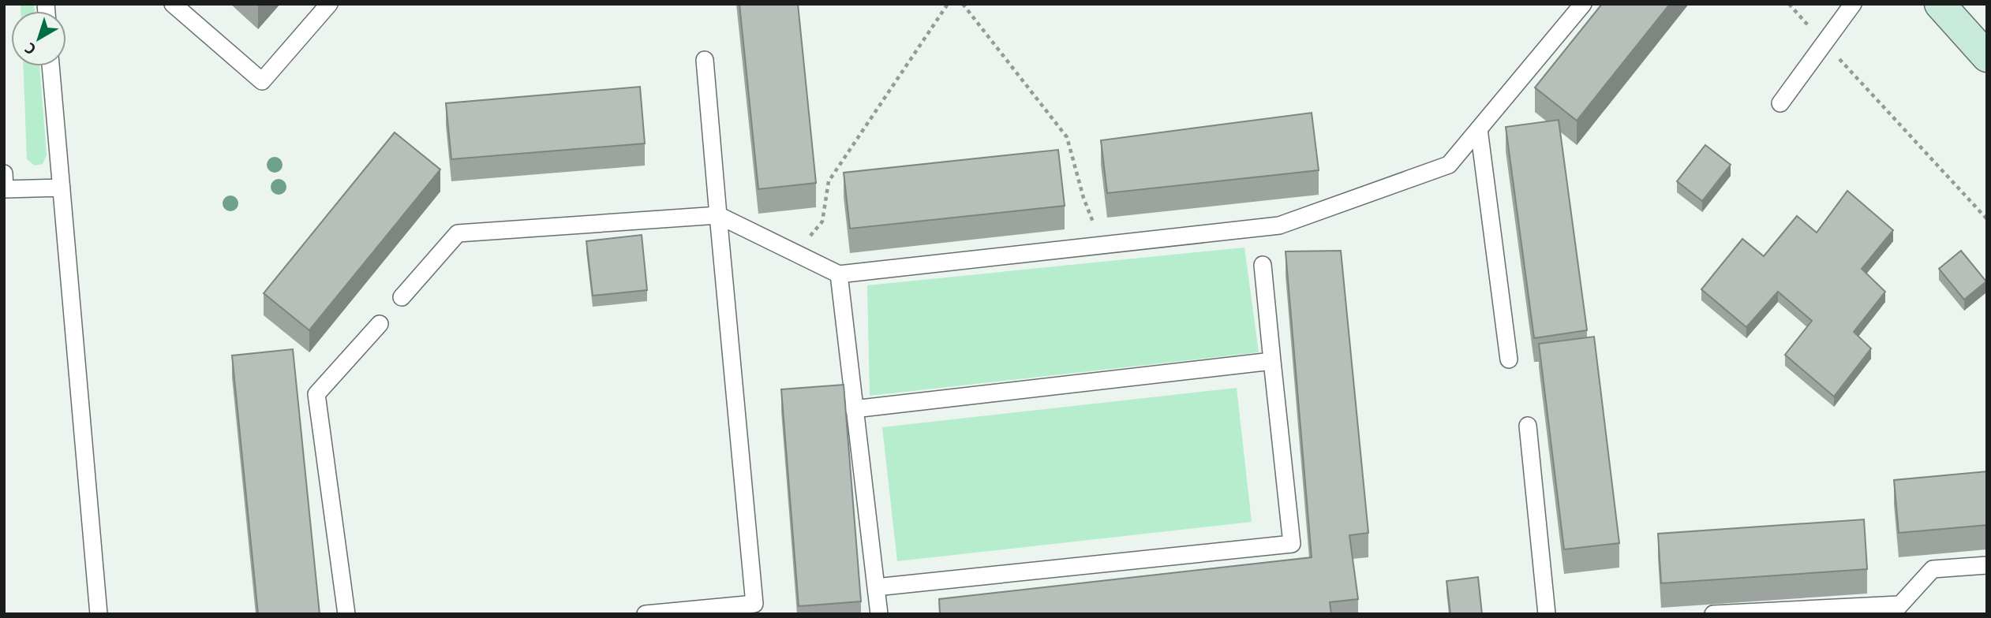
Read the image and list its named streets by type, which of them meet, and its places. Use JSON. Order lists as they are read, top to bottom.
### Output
{
  "north": "bottom left"
}
